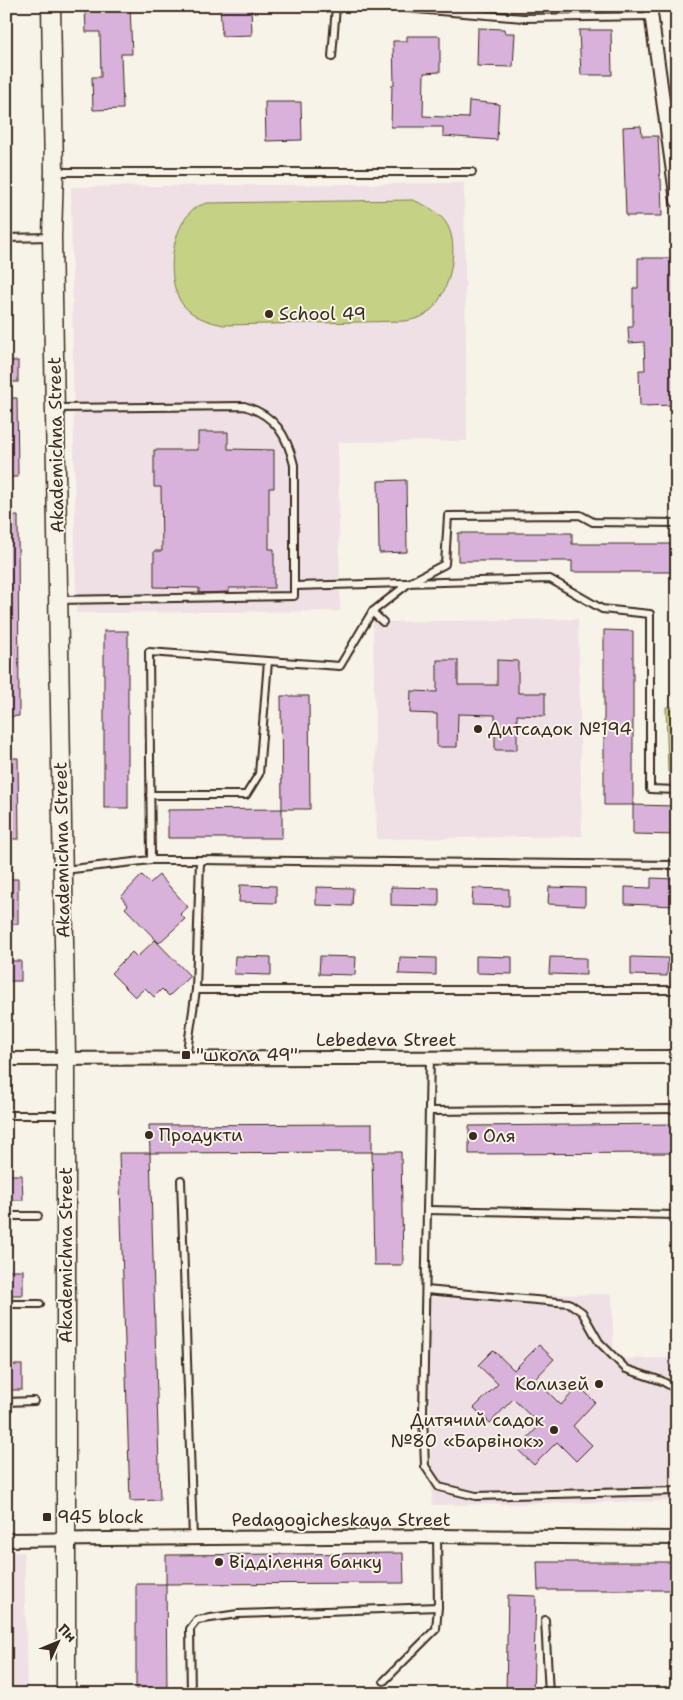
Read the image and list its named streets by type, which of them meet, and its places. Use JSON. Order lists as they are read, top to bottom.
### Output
{
  "streets": {
    "main road": ["Akademichna Street"],
    "street": ["Lebedeva Street", "Pedagogicheskaya Street"]
  },
  "crossings": [
    ["Akademichna Street", "Lebedeva Street"],
    ["Akademichna Street", "Pedagogicheskaya Street"]
  ],
  "places": {
    "other": [
      "School 49",
      "Дитсадок №194",
      "Продукти",
      "Оля",
      "Колизей",
      "Дитячий садок №80 «Барвінок»",
      "Відділення банку"
    ],
    "transit": ["\"школа 49\"", "945 block"]
  },
  "north": "top right"
}
